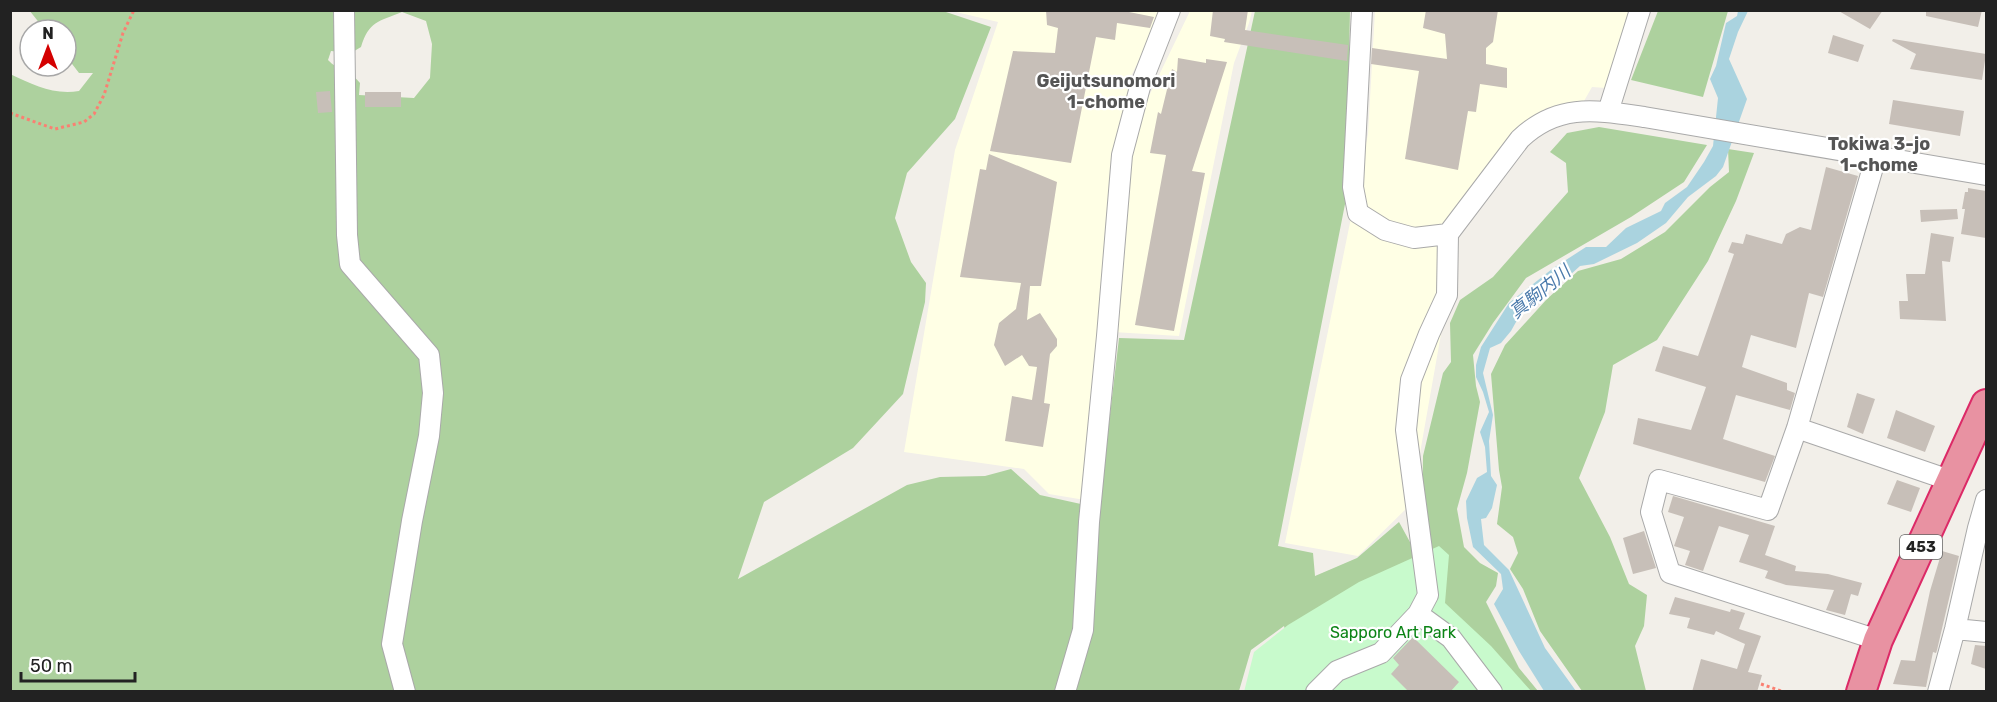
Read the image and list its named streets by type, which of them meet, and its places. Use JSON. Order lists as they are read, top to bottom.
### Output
{
  "streets": {
    "highway": ["453"]
  },
  "districts": ["Geijutsunomori 1-chome", "Tokiwa 3-jo 1-chome"],
  "water": ["真駒内川"],
  "parks": ["Sapporo Art Park"],
  "scale_bar": "50 m",
  "north": "top"
}
